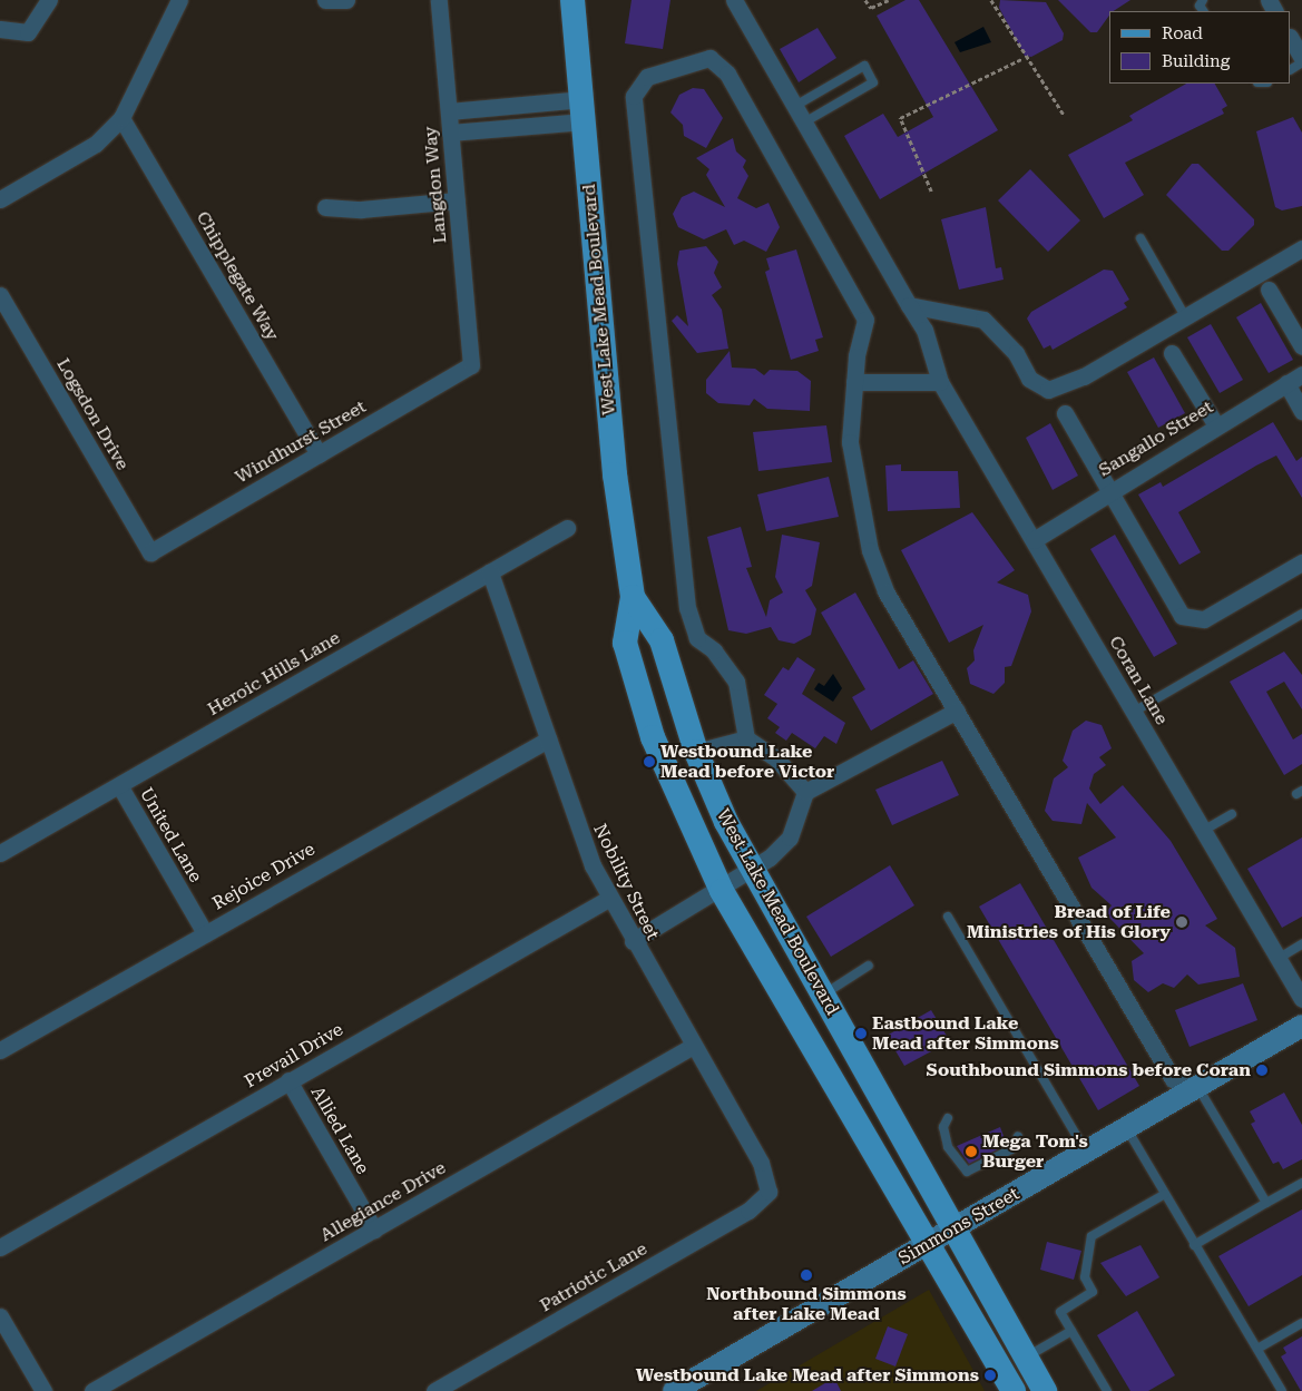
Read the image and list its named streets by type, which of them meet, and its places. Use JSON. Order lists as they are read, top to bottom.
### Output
{
  "streets": {
    "main road": ["West Lake Mead Boulevard", "Simmons Street"],
    "street": [
      "Langdon Way",
      "Chipplegate Way",
      "Logsdon Drive",
      "Sangallo Street",
      "Windhurst Street",
      "Heroic Hills Lane",
      "Coran Lane",
      "United Lane",
      "Rejoice Drive",
      "Nobility Street",
      "Prevail Drive",
      "Allied Lane",
      "Allegiance Drive",
      "Patriotic Lane"
    ]
  },
  "crossings": [
    ["Langdon Way", "Windhurst Street"],
    ["Chipplegate Way", "Windhurst Street"],
    ["West Lake Mead Boulevard", "Simmons Street"],
    ["Logsdon Drive", "Windhurst Street"],
    ["Sangallo Street", "Coran Lane"],
    ["Heroic Hills Lane", "United Lane"],
    ["Heroic Hills Lane", "Nobility Street"],
    ["United Lane", "Rejoice Drive"],
    ["Rejoice Drive", "Nobility Street"],
    ["Nobility Street", "Prevail Drive"],
    ["Nobility Street", "Allegiance Drive"],
    ["Nobility Street", "Patriotic Lane"],
    ["Prevail Drive", "Allied Lane"],
    ["Allied Lane", "Allegiance Drive"]
  ],
  "places": [
    "Westbound Lake Mead before Victor",
    "Bread of Life Ministries of His Glory",
    "Eastbound Lake Mead after Simmons",
    "Southbound Simmons before Coran",
    "Mega Tom's Burger",
    "Northbound Simmons after Lake Mead",
    "Westbound Lake Mead after Simmons"
  ],
  "legend": ["Road", "Building"]
}
